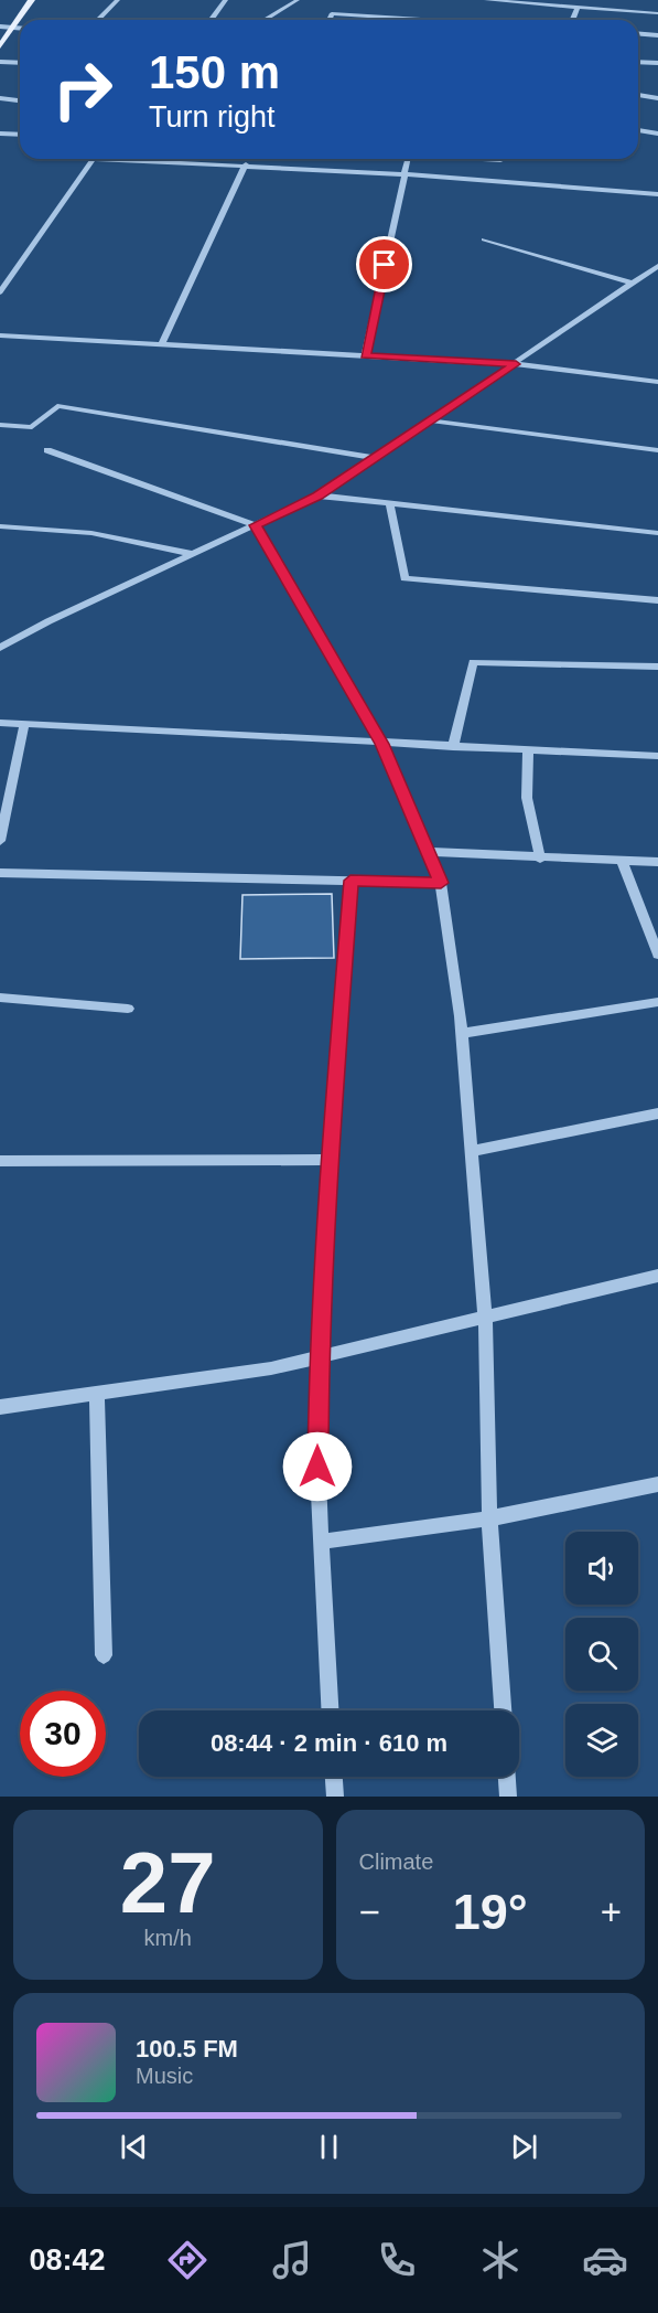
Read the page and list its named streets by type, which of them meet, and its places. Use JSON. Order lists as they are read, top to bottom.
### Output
{
  "page": {
    "turn": ["150 m", "Turn right"],
    "limit": "30",
    "trip": "08:44 · 2 min · 610 m",
    "tile": [
      ["27", "km/h"],
      "Climate"
    ],
    "heat": ["−", "19°", "+"],
    "song": ["100.5 FM", "Music"],
    "tabs": "08:42"
  }
}
